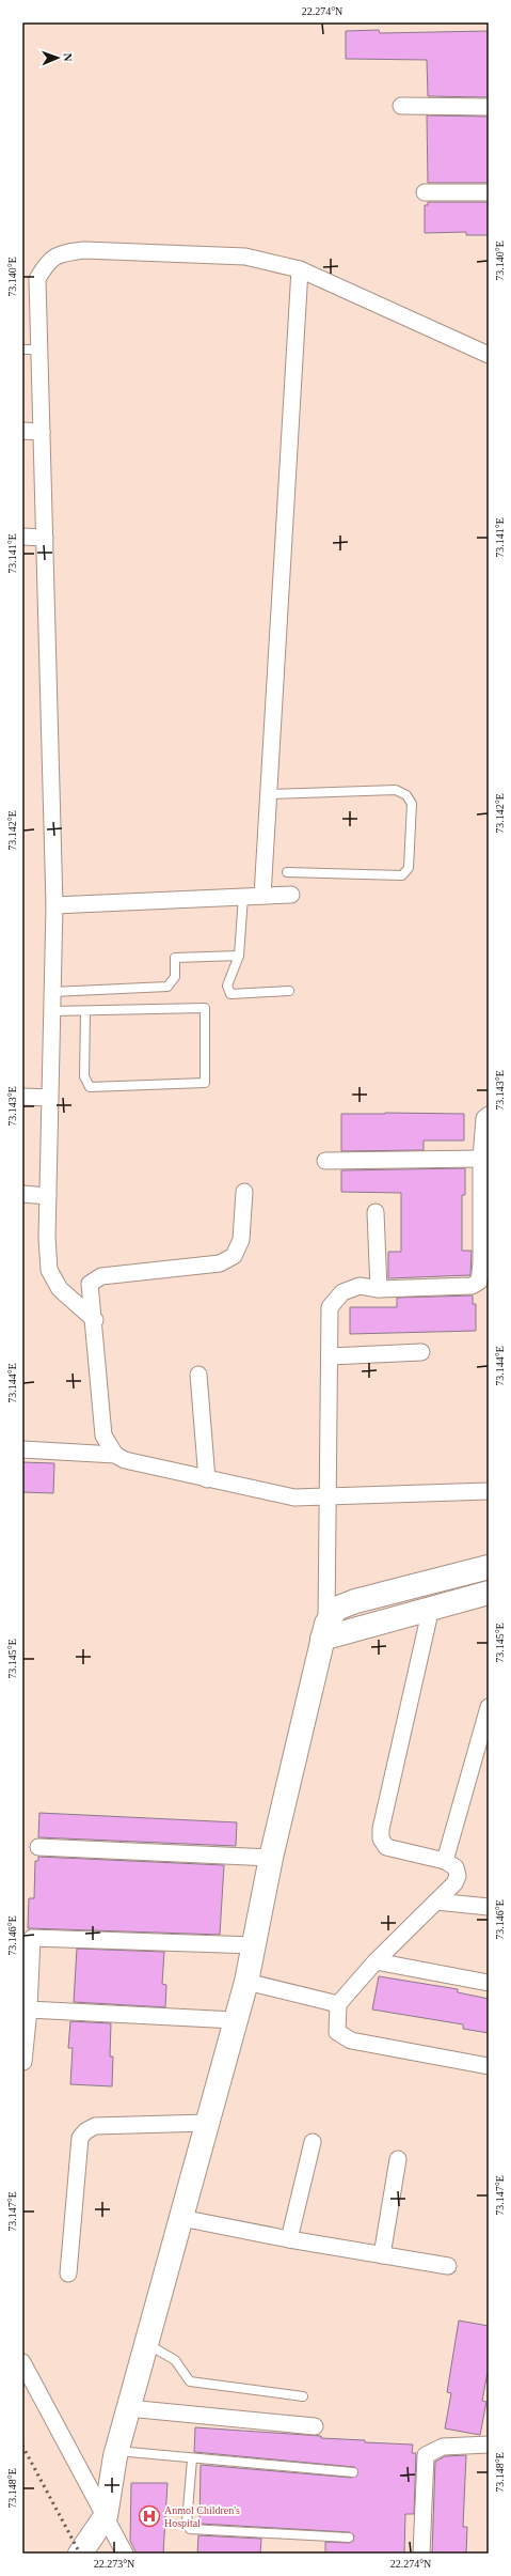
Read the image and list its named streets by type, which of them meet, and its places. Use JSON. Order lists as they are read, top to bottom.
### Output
{
  "places": {
    "hospital": ["Anmol Children's Hospital"]
  },
  "north": "right",
  "coordinates": [
    "22.274°N",
    "73.140°E",
    "73.141°E",
    "73.142°E",
    "73.143°E",
    "73.144°E",
    "73.145°E",
    "73.146°E",
    "73.147°E",
    "73.148°E",
    "22.273°N"
  ]
}
